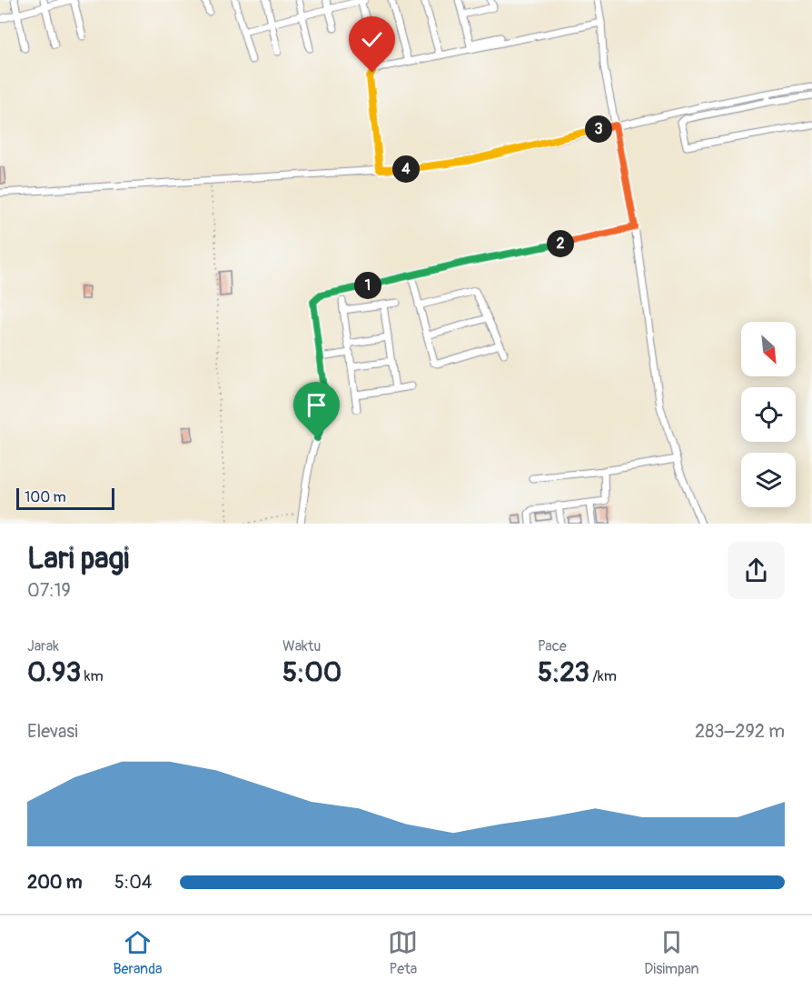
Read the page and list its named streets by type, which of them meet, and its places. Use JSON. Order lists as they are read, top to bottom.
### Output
{
  "scale_bar": "100 m",
  "north": "bottom right",
  "page": {
    "pins": [
      "3",
      "4",
      "2",
      "1"
    ],
    "scale": "100 m",
    "heading": ["Lari pagi", "07:19"],
    "stats": [
      ["Jarak", "0.93 km"],
      ["Waktu", "5:00"],
      ["Pace", "5:23 /km"]
    ],
    "chart": ["Elevasi", "283–292 m"],
    "list": [
      {
        "name": "200 m",
        "note": "5:04"
      }
    ],
    "tabs": ["Beranda", "Peta", "Disimpan"]
  }
}
